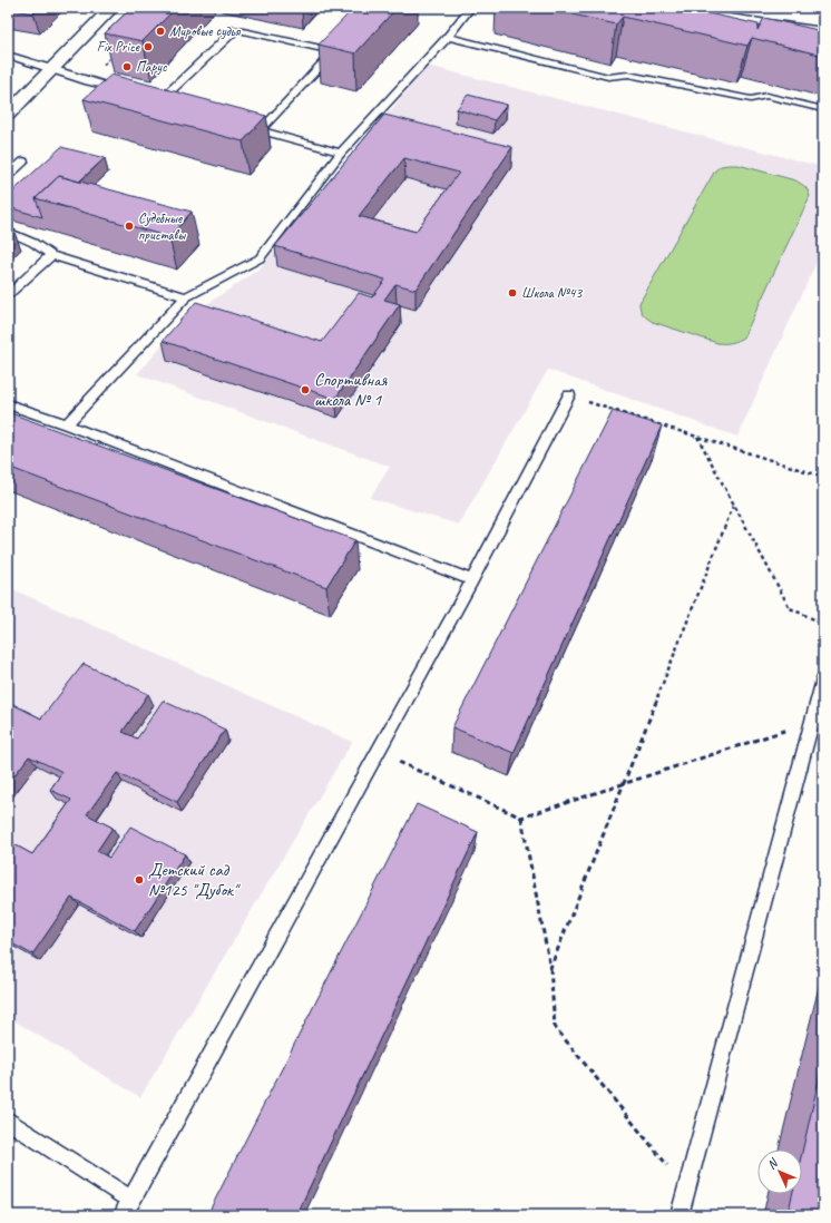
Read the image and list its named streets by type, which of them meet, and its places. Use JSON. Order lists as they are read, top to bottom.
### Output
{
  "places": [
    "Мировые судья",
    "Fix Price",
    "Парус",
    "Судебные приставы",
    "Школа №43",
    "Спортивная школа № 1",
    "Детский сад №125 \"Дубок\""
  ],
  "north": "top left"
}
